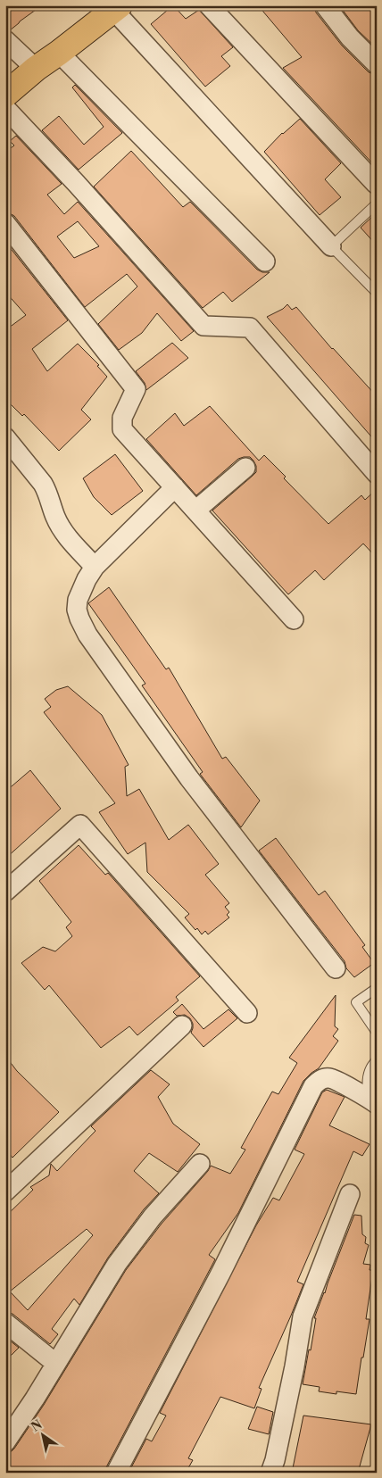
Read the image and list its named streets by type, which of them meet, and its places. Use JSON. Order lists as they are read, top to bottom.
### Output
{
  "north": "top left"
}
